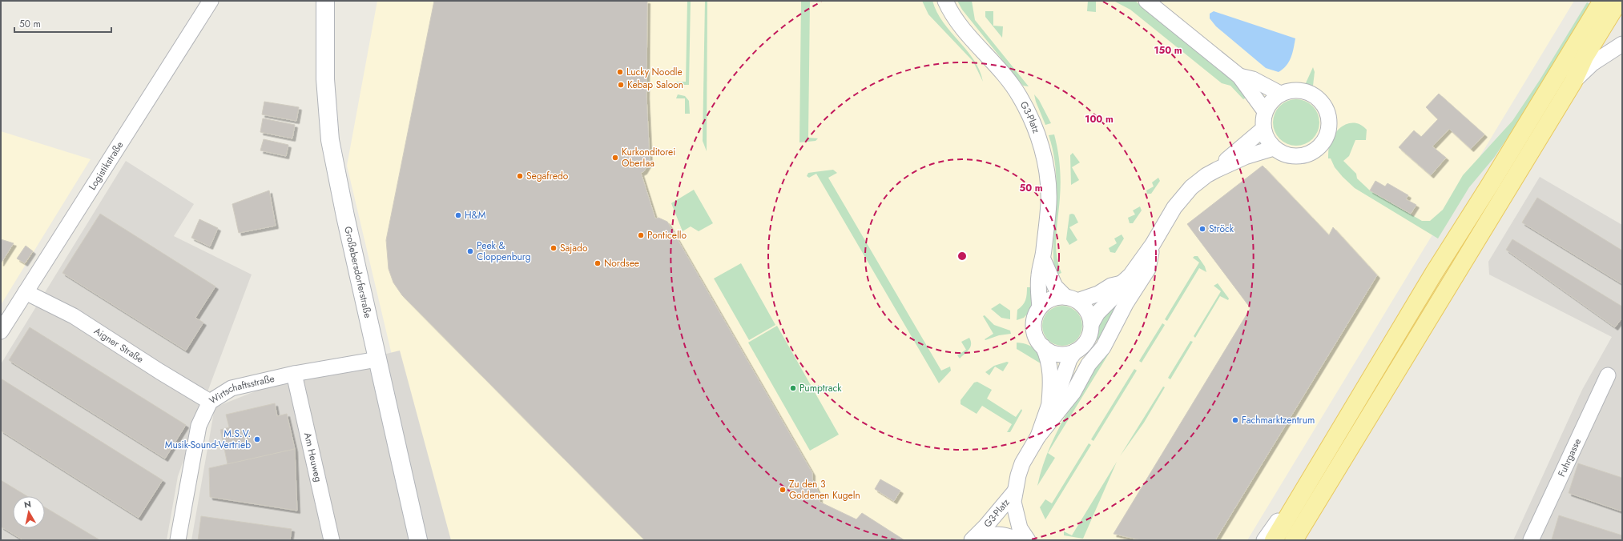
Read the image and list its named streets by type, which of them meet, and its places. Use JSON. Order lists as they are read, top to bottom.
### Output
{
  "streets": {
    "street": [
      "G3-Platz",
      "Logistikstraße",
      "Großebersdorferstraße",
      "Aigner Straße",
      "Wirtschaftsstraße",
      "Am Heuweg",
      "Fuhrgasse"
    ]
  },
  "crossings": [
    ["Logistikstraße", "Aigner Straße"],
    ["Großebersdorferstraße", "Wirtschaftsstraße"],
    ["Aigner Straße", "Wirtschaftsstraße"],
    ["Wirtschaftsstraße", "Am Heuweg"]
  ],
  "places": [
    "Lucky Noodle",
    "Kebap Saloon",
    "Kurkonditorei Oberlaa",
    "Segafredo",
    "H&M",
    "Ströck",
    "Ponticello",
    "Sajado",
    "Peek & Cloppenburg",
    "Nordsee",
    "Pumptrack",
    "Fachmarktzentrum",
    "M.S.V. Musik-Sound-Vertrieb",
    "Zu den 3 Goldenen Kugeln"
  ],
  "scale_bar": "50 m",
  "north": "top",
  "rings": ["150 m", "100 m", "50 m"]
}
